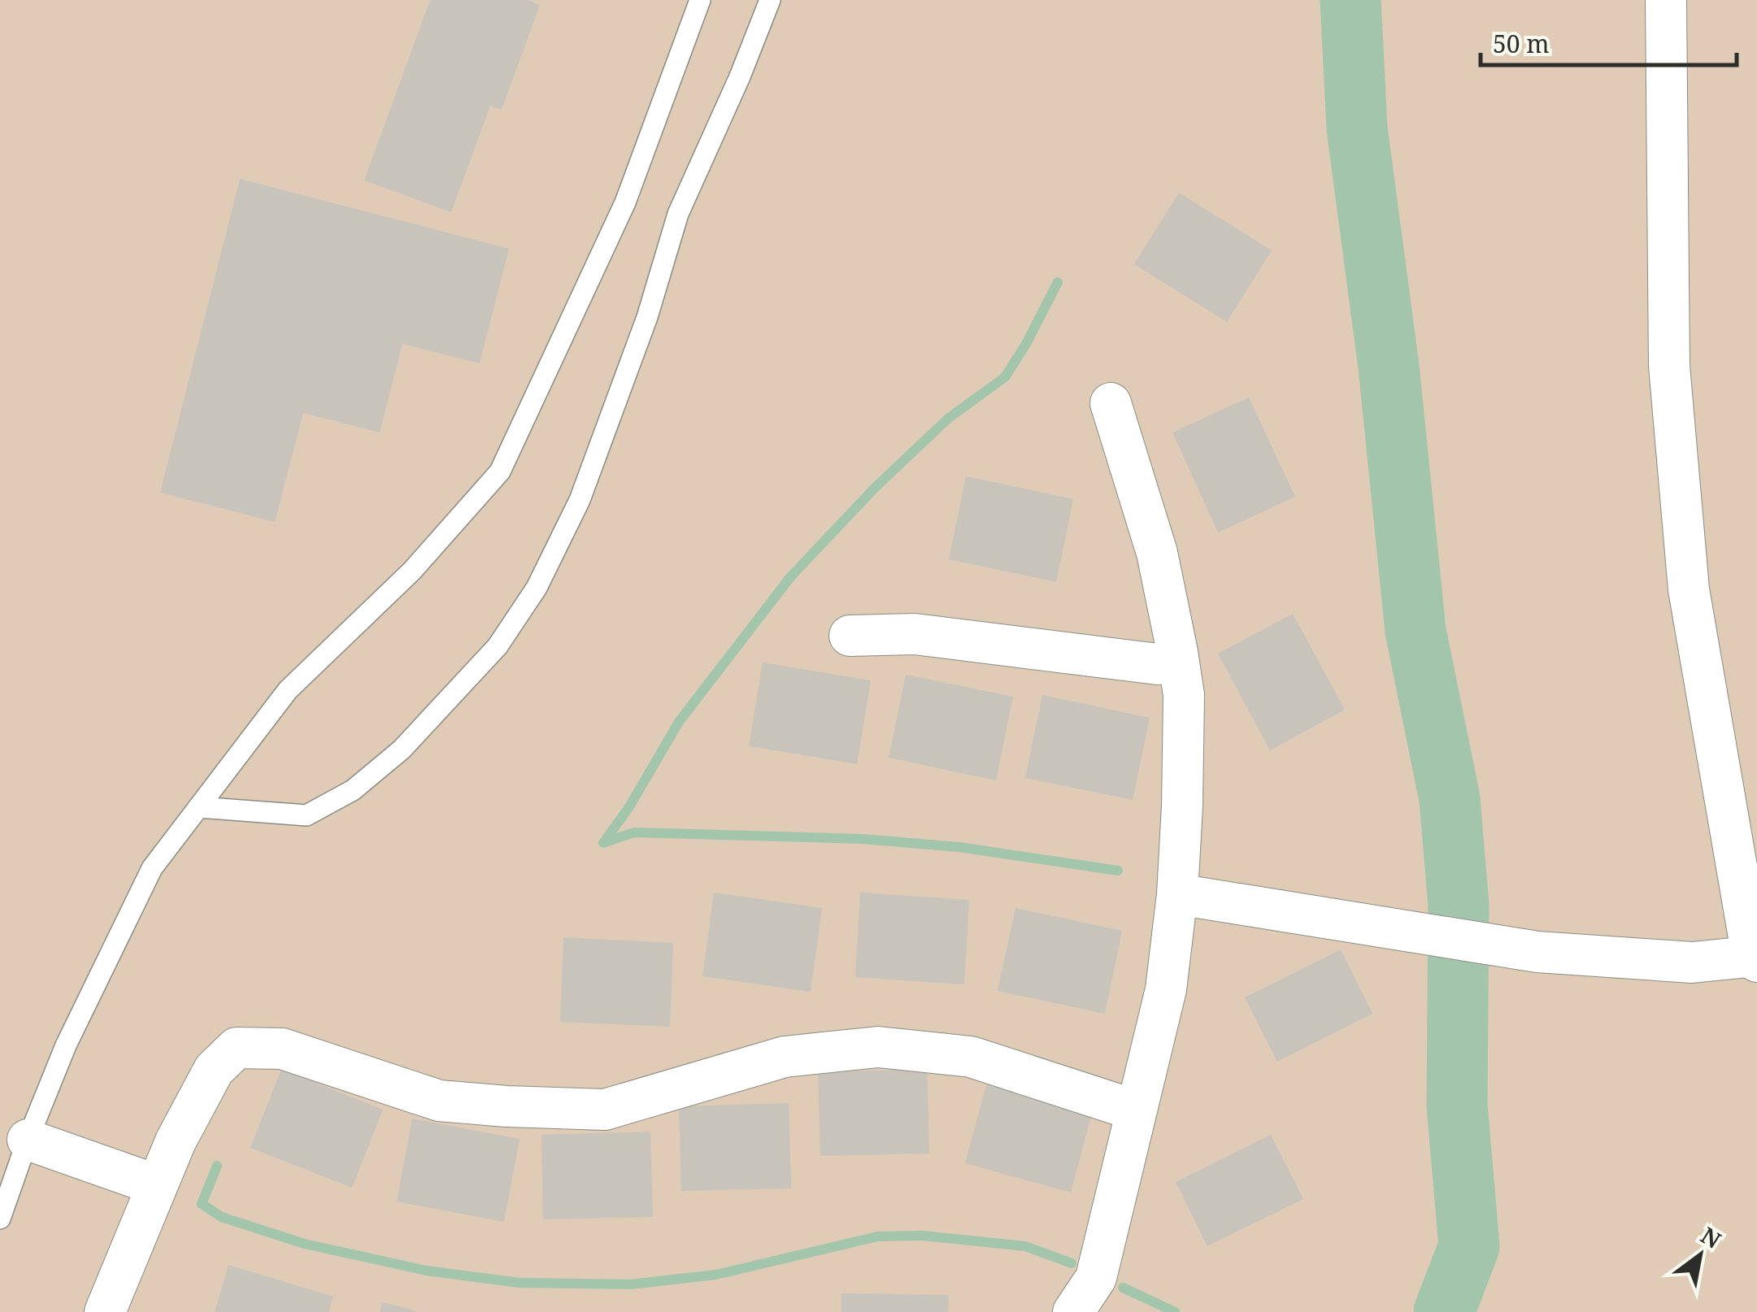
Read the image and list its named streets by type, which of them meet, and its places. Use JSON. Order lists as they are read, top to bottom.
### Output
{
  "scale_bar": "50 m",
  "north": "top right"
}
